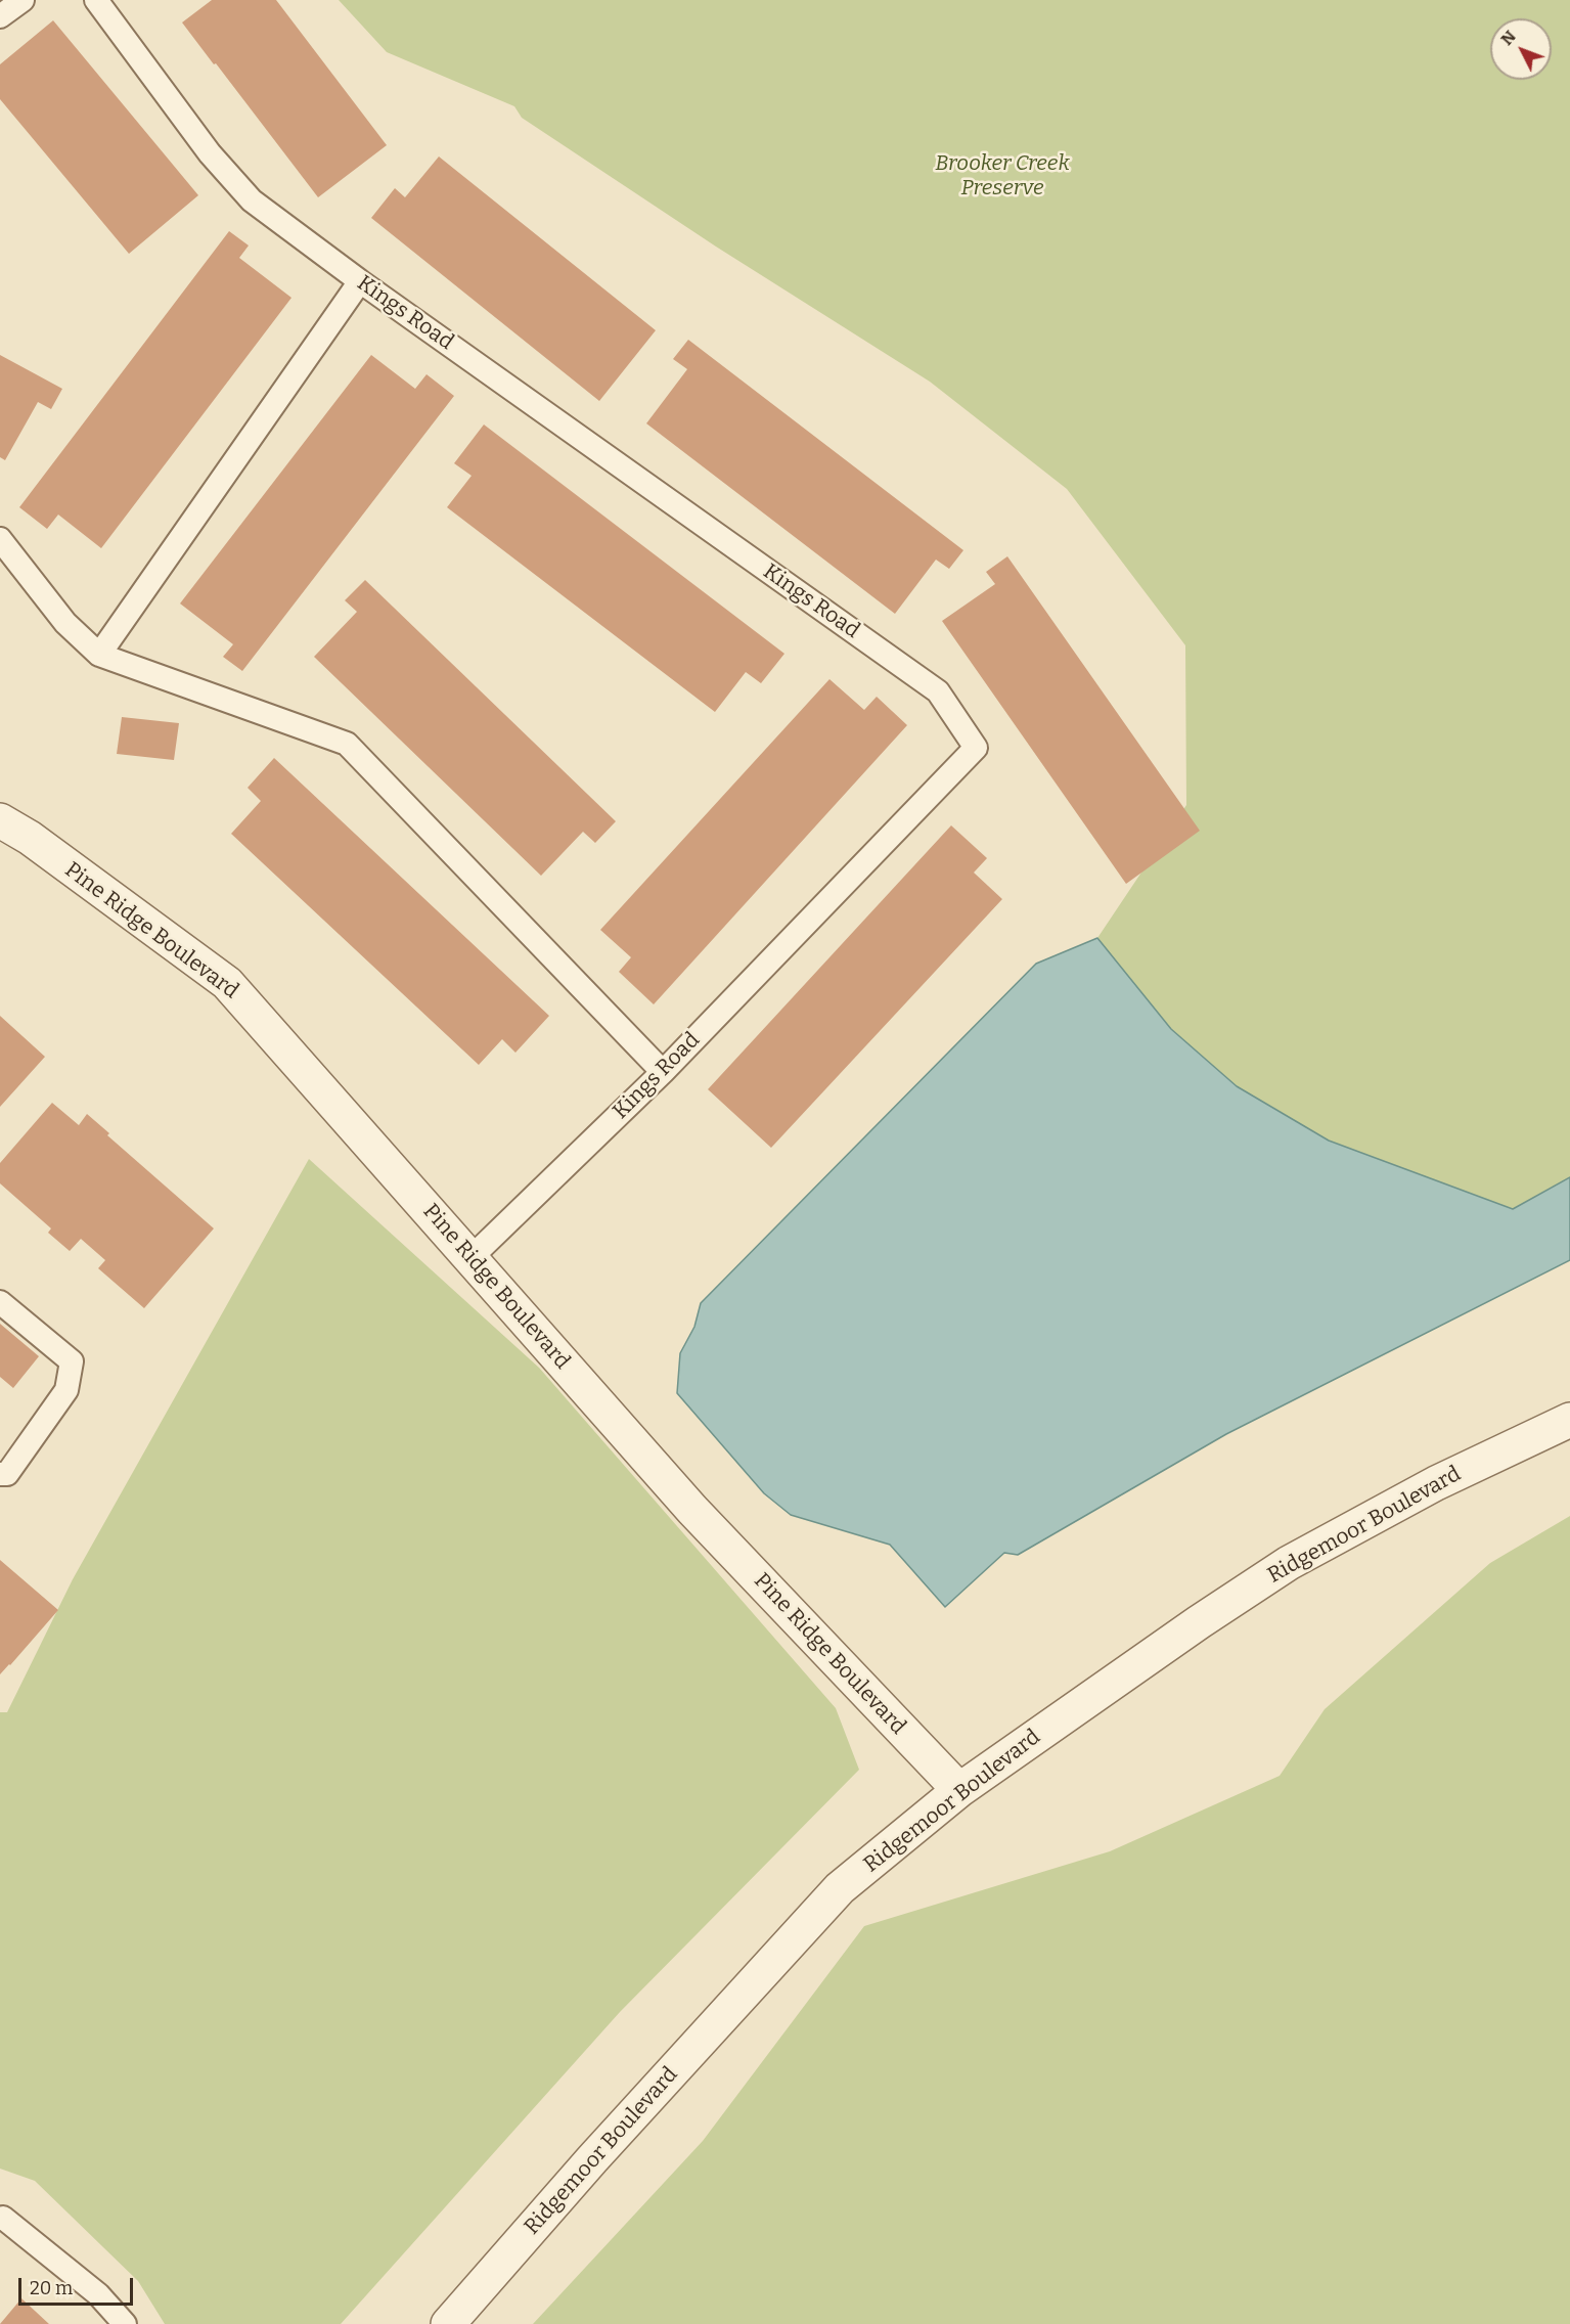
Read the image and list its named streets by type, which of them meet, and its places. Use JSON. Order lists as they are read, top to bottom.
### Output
{
  "streets": {
    "street": ["Pine Ridge Boulevard", "Ridgemoor Boulevard"],
    "lane": ["Kings Road"]
  },
  "crossings": [
    ["Kings Road", "Pine Ridge Boulevard"],
    ["Pine Ridge Boulevard", "Ridgemoor Boulevard"]
  ],
  "parks": ["Brooker Creek Preserve"],
  "scale_bar": "20 m",
  "north": "top left"
}
